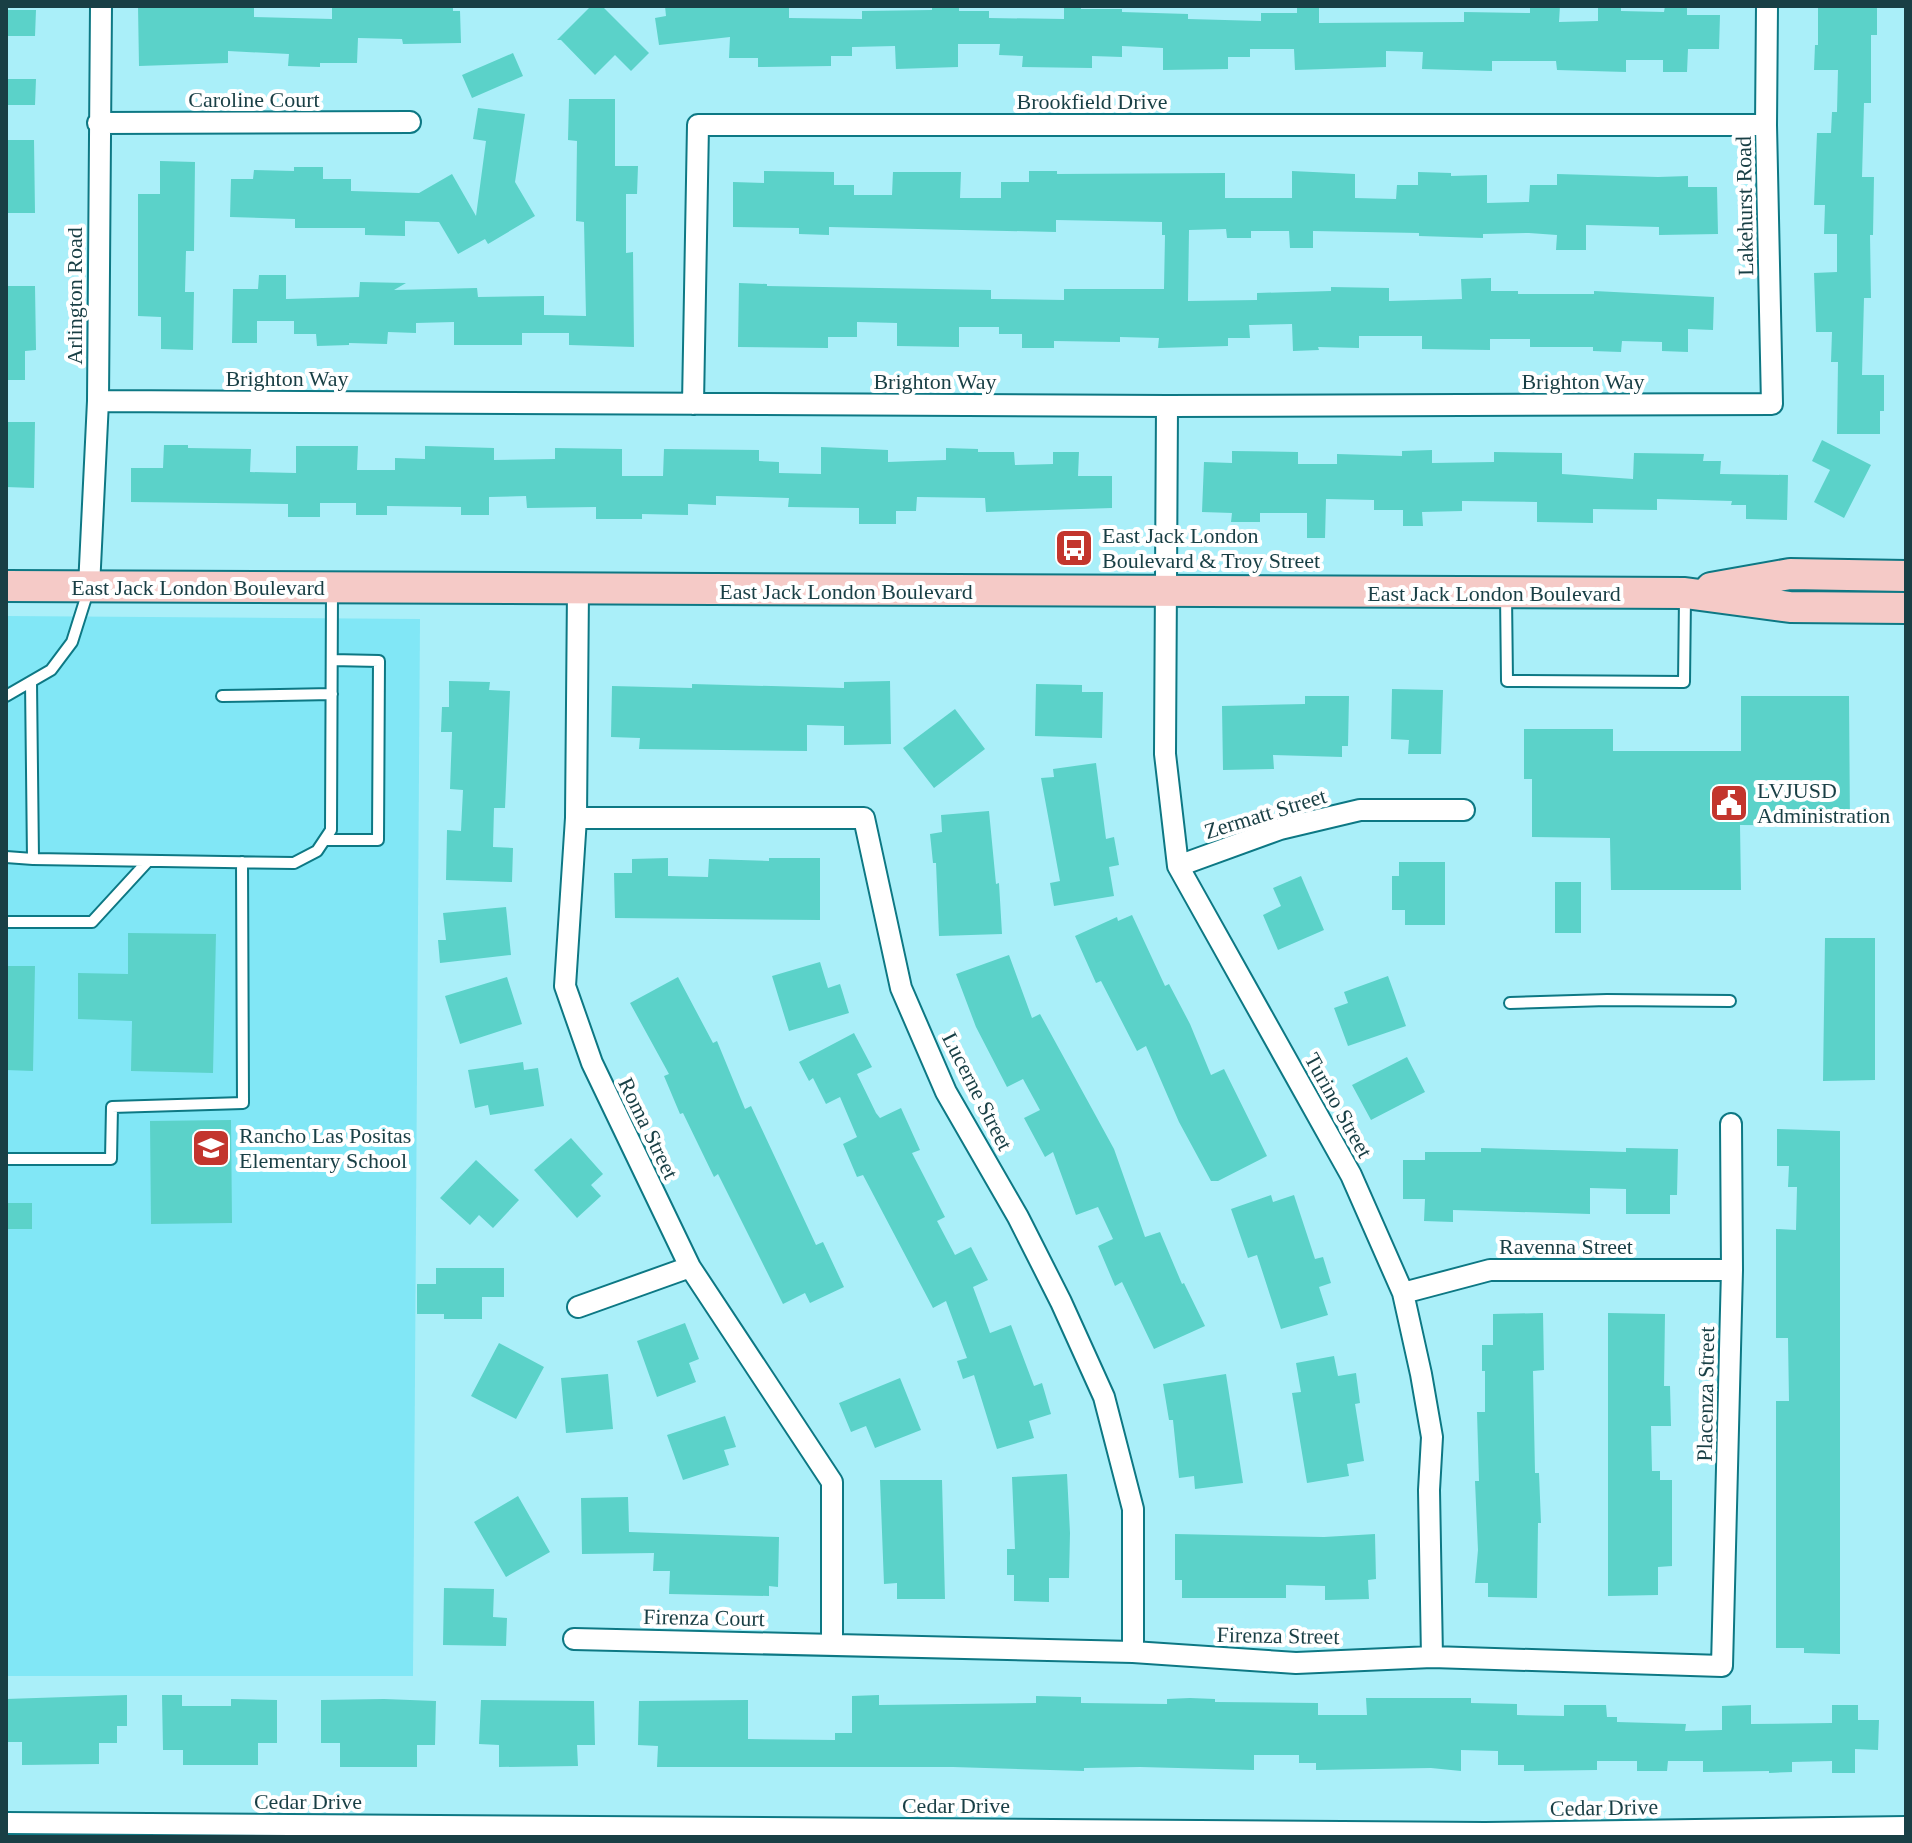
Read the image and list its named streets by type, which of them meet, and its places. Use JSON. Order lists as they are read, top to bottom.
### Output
{
  "streets": {
    "main road": ["East Jack London Boulevard"],
    "street": [
      "Caroline Court",
      "Brookfield Drive",
      "Lakehurst Road",
      "Arlington Road",
      "Brighton Way",
      "Zermatt Street",
      "Lucerne Street",
      "Turino Street",
      "Roma Street",
      "Ravenna Street",
      "Placenza Street",
      "Firenza Court",
      "Firenza Street",
      "Cedar Drive"
    ]
  },
  "crossings": [
    ["Caroline Court", "Arlington Road"],
    ["Brookfield Drive", "Lakehurst Road"],
    ["Brookfield Drive", "Brighton Way"],
    ["Lakehurst Road", "Brighton Way"],
    ["Arlington Road", "Brighton Way"],
    ["Arlington Road", "East Jack London Boulevard"],
    ["Brighton Way", "Turino Street"],
    ["East Jack London Boulevard", "Turino Street"],
    ["East Jack London Boulevard", "Roma Street"],
    ["Zermatt Street", "Turino Street"],
    ["Lucerne Street", "Roma Street"],
    ["Lucerne Street", "Firenza Street"],
    ["Turino Street", "Ravenna Street"],
    ["Turino Street", "Firenza Street"],
    ["Roma Street", "Firenza Court"],
    ["Roma Street", "Firenza Street"],
    ["Ravenna Street", "Placenza Street"],
    ["Placenza Street", "Firenza Street"],
    ["Firenza Court", "Firenza Street"]
  ],
  "places": {
    "bus stop": ["East Jack London Boulevard & Troy Street"],
    "public building": ["LVJUSD Administration"],
    "school or university": ["Rancho Las Positas Elementary School"]
  }
}
